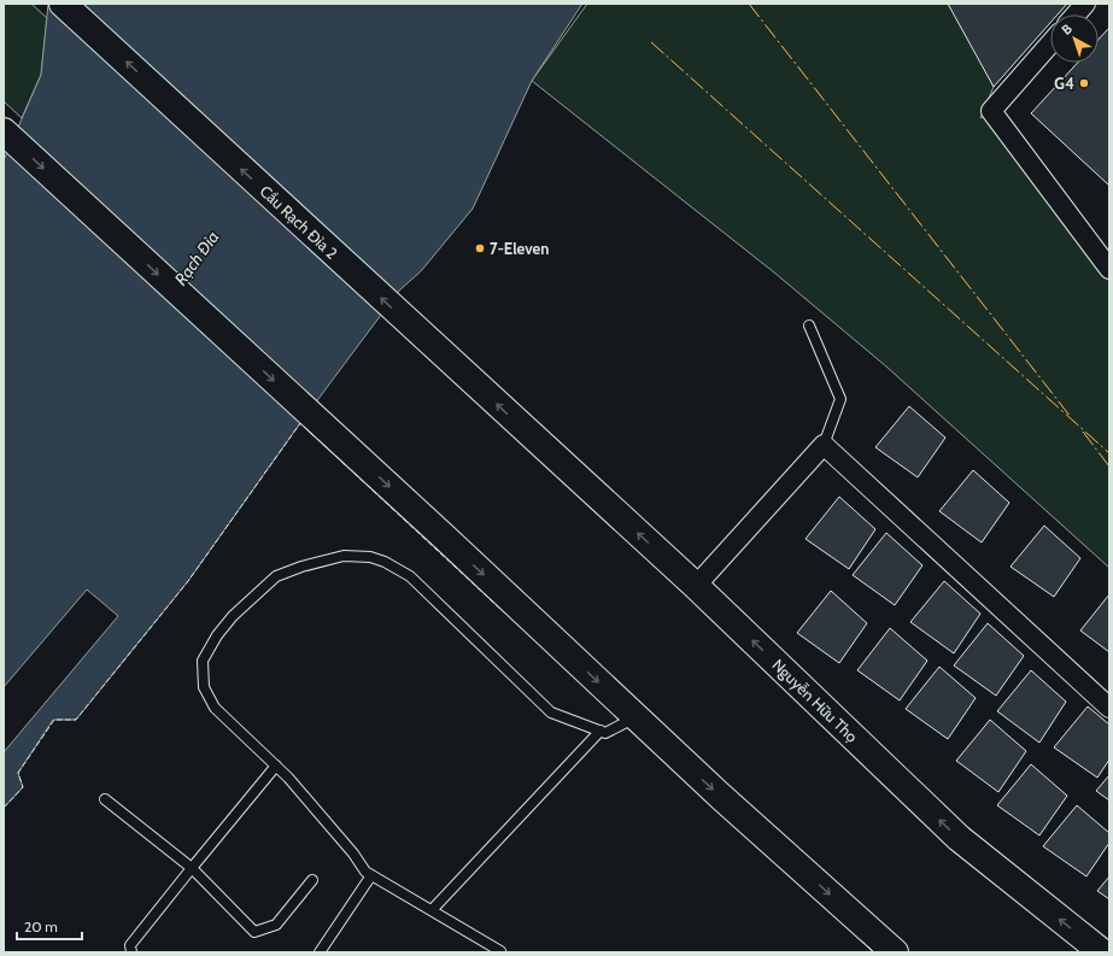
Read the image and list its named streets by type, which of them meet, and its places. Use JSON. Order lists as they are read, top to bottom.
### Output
{
  "streets": {
    "main road": ["Cầu Rạch Đỉa 2", "Nguyễn Hữu Thọ"]
  },
  "crossings": [
    ["Cầu Rạch Đỉa 2", "Nguyễn Hữu Thọ"]
  ],
  "water": ["Rạch Đỉa"],
  "places": ["G4", "7-Eleven"],
  "scale_bar": "20 m",
  "north": "top left"
}
